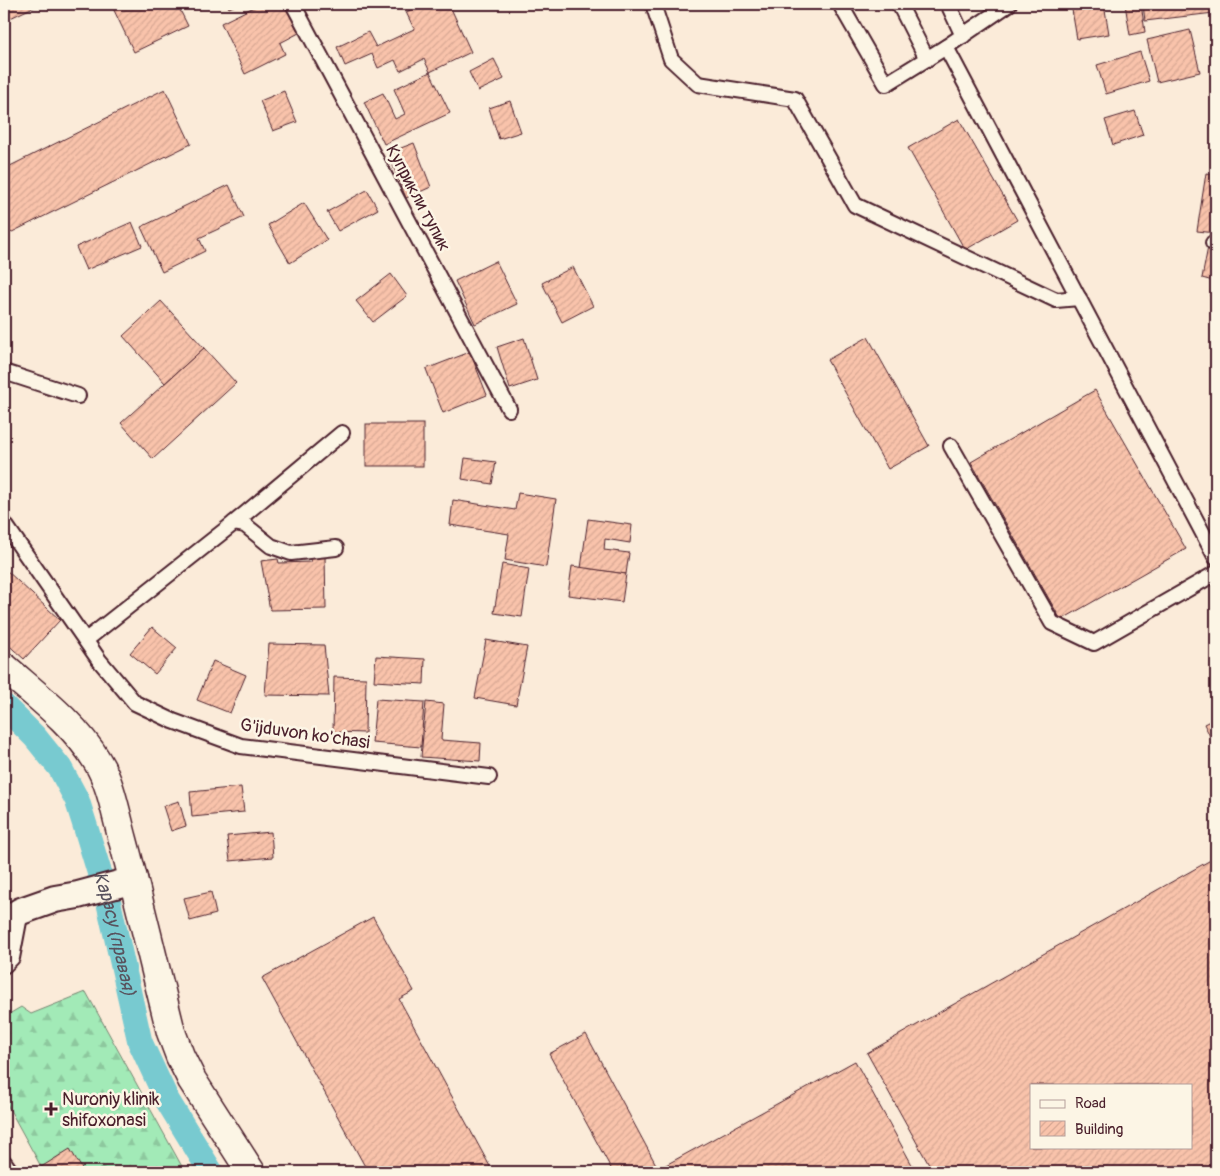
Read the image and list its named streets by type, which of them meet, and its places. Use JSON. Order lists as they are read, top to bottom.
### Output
{
  "streets": {
    "lane": ["Куприкли тупик", "G'ijduvon ko'chasi"]
  },
  "water": ["Карасу (правая)"],
  "places": {
    "health": ["Nuroniy klinik shifoxonasi"]
  },
  "legend": ["Road", "Building"]
}
